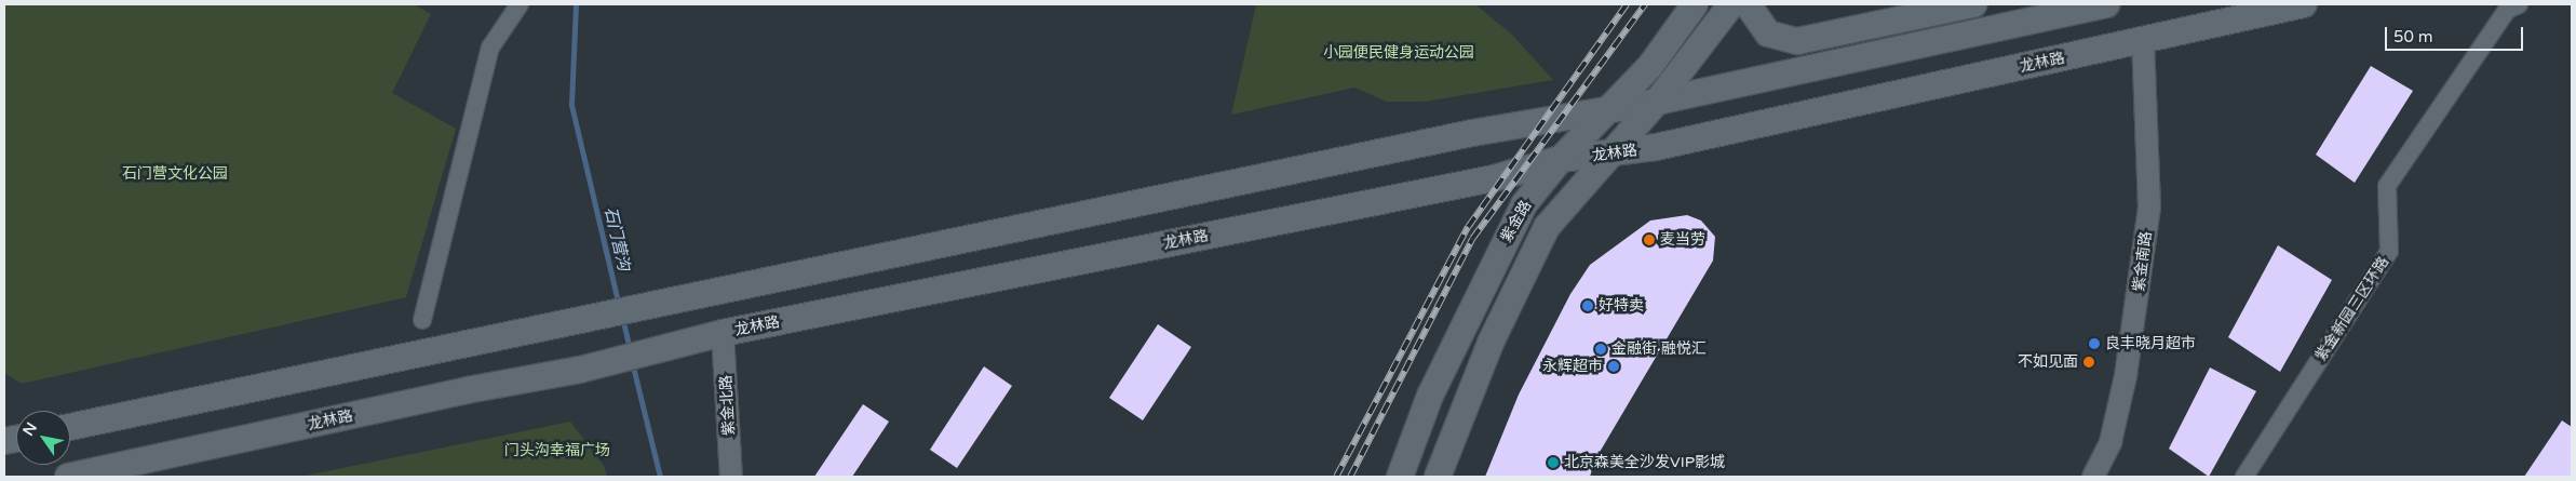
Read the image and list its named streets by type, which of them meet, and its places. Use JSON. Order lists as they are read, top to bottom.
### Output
{
  "streets": {
    "main road": ["龙林路", "紫金路"],
    "street": ["紫金南路", "紫金新园三区环路", "紫金北路"]
  },
  "crossings": [
    ["龙林路", "紫金路"],
    ["龙林路", "紫金南路"],
    ["龙林路", "紫金北路"]
  ],
  "water": ["石门营沟"],
  "parks": ["小园便民健身运动公园", "石门营文化公园", "门头沟幸福广场"],
  "places": [
    "麦当劳",
    "好特卖",
    "良丰晓月超市",
    "金融街·融悦汇",
    "不如见面",
    "永辉超市",
    "北京森美全沙发VIP影城"
  ],
  "scale_bar": "50 m",
  "north": "top left"
}
